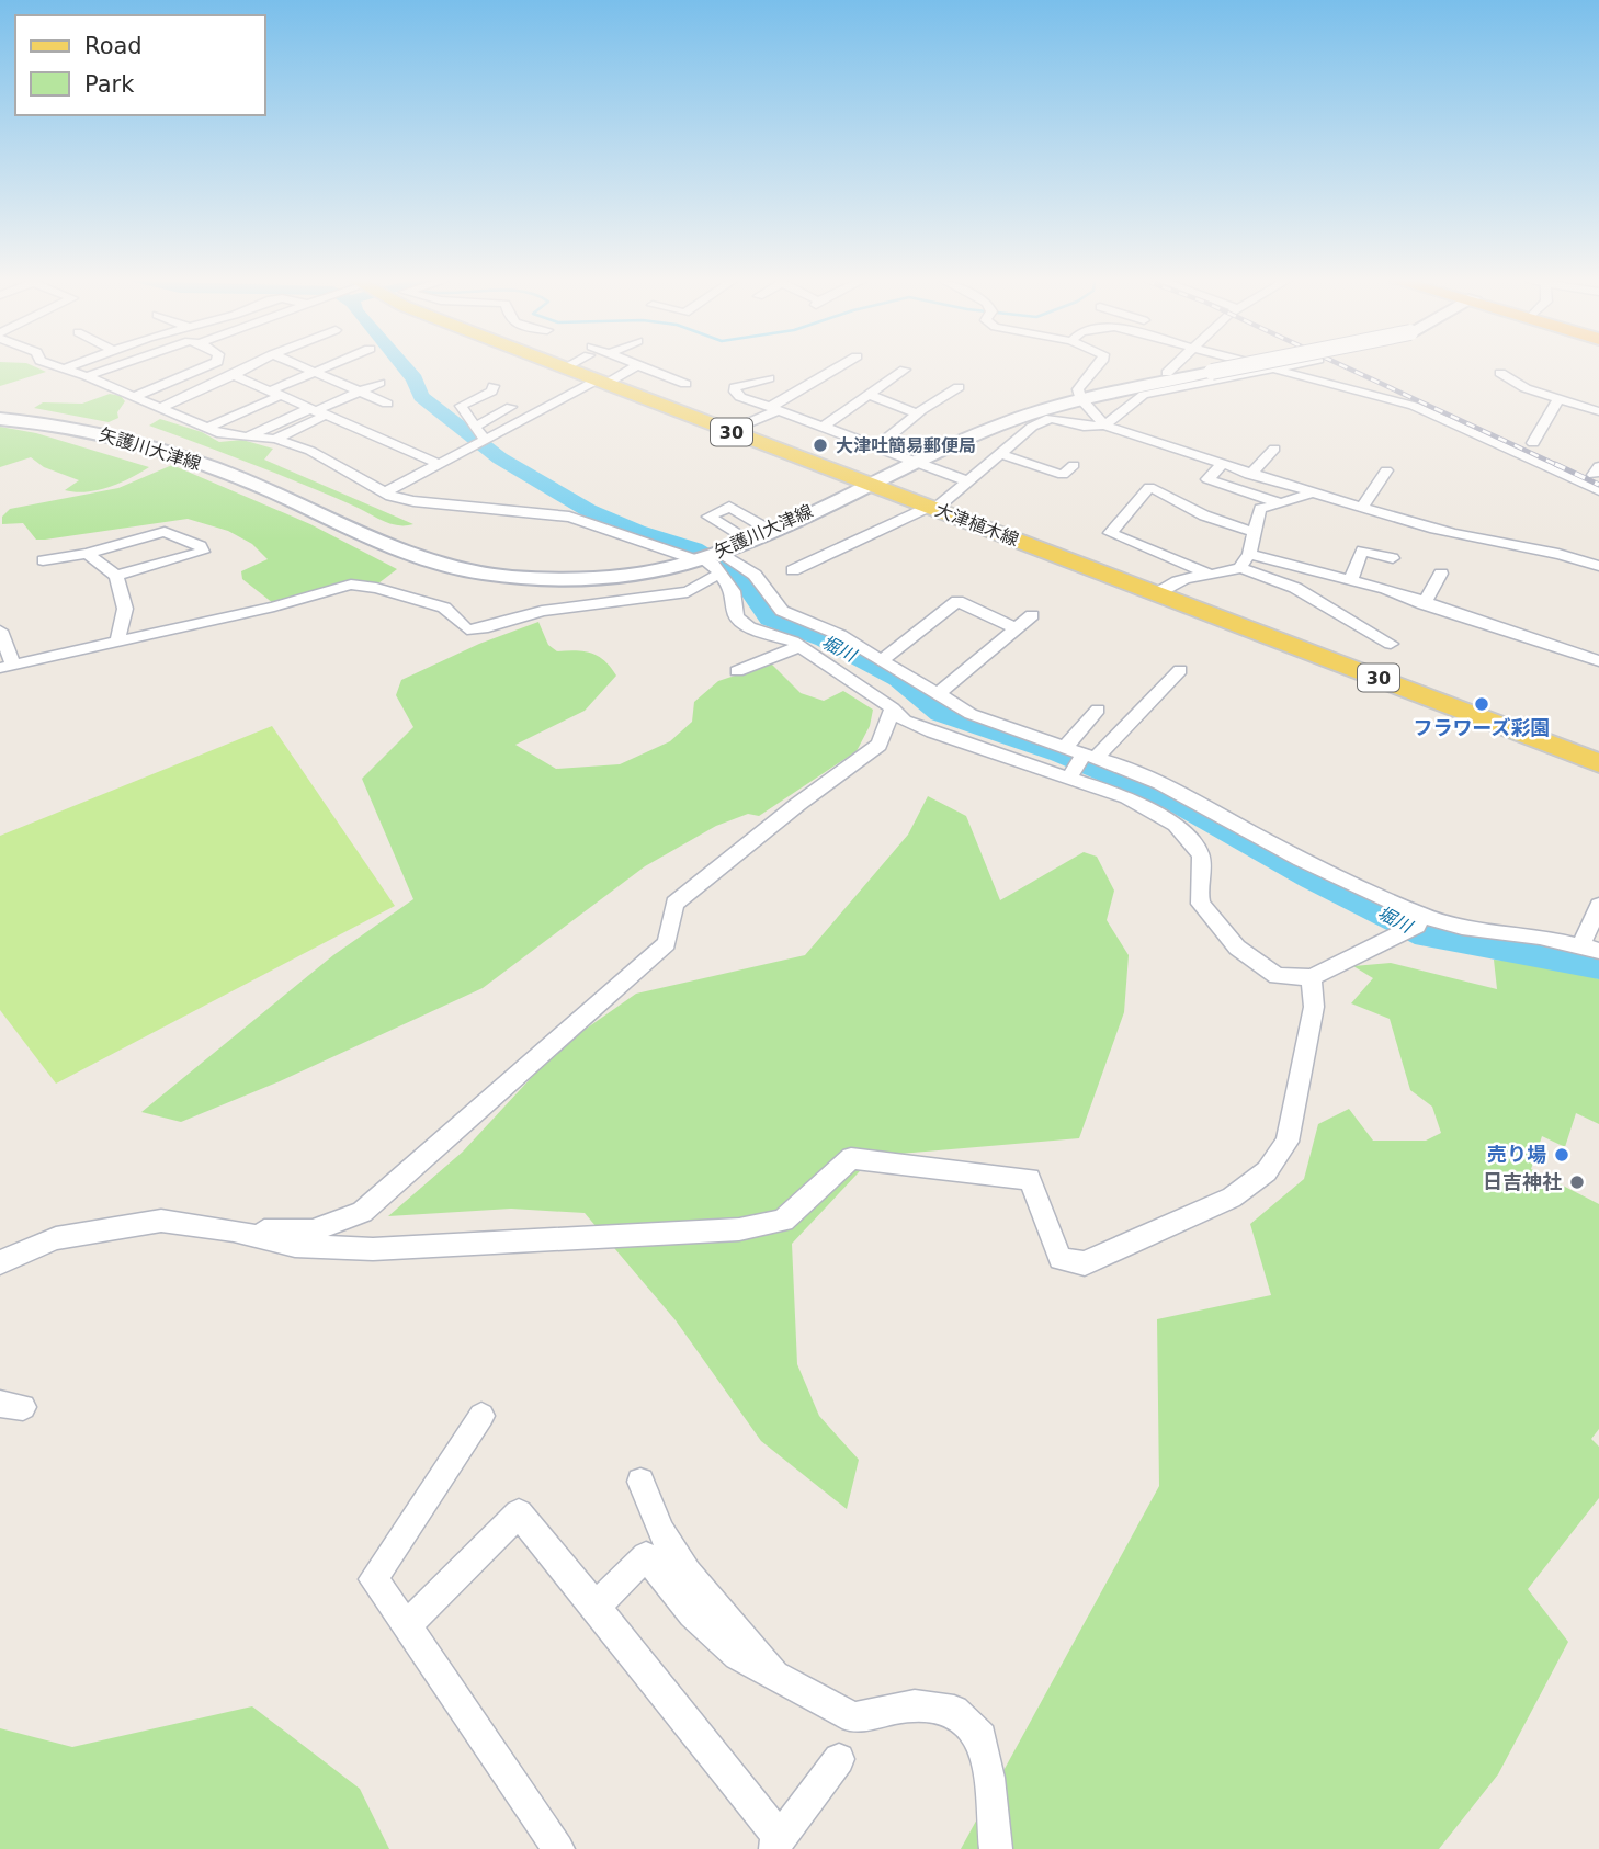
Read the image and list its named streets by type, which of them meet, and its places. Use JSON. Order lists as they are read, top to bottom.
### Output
{
  "streets": {
    "main road": ["30", "矢護川大津線", "大津植木線"]
  },
  "crossings": [
    ["矢護川大津線", "大津植木線"]
  ],
  "water": ["堀川"],
  "places": [
    "大津吐簡易郵便局",
    "フラワーズ彩園",
    "売り場",
    "日吉神社"
  ],
  "legend": ["Road", "Park"]
}
